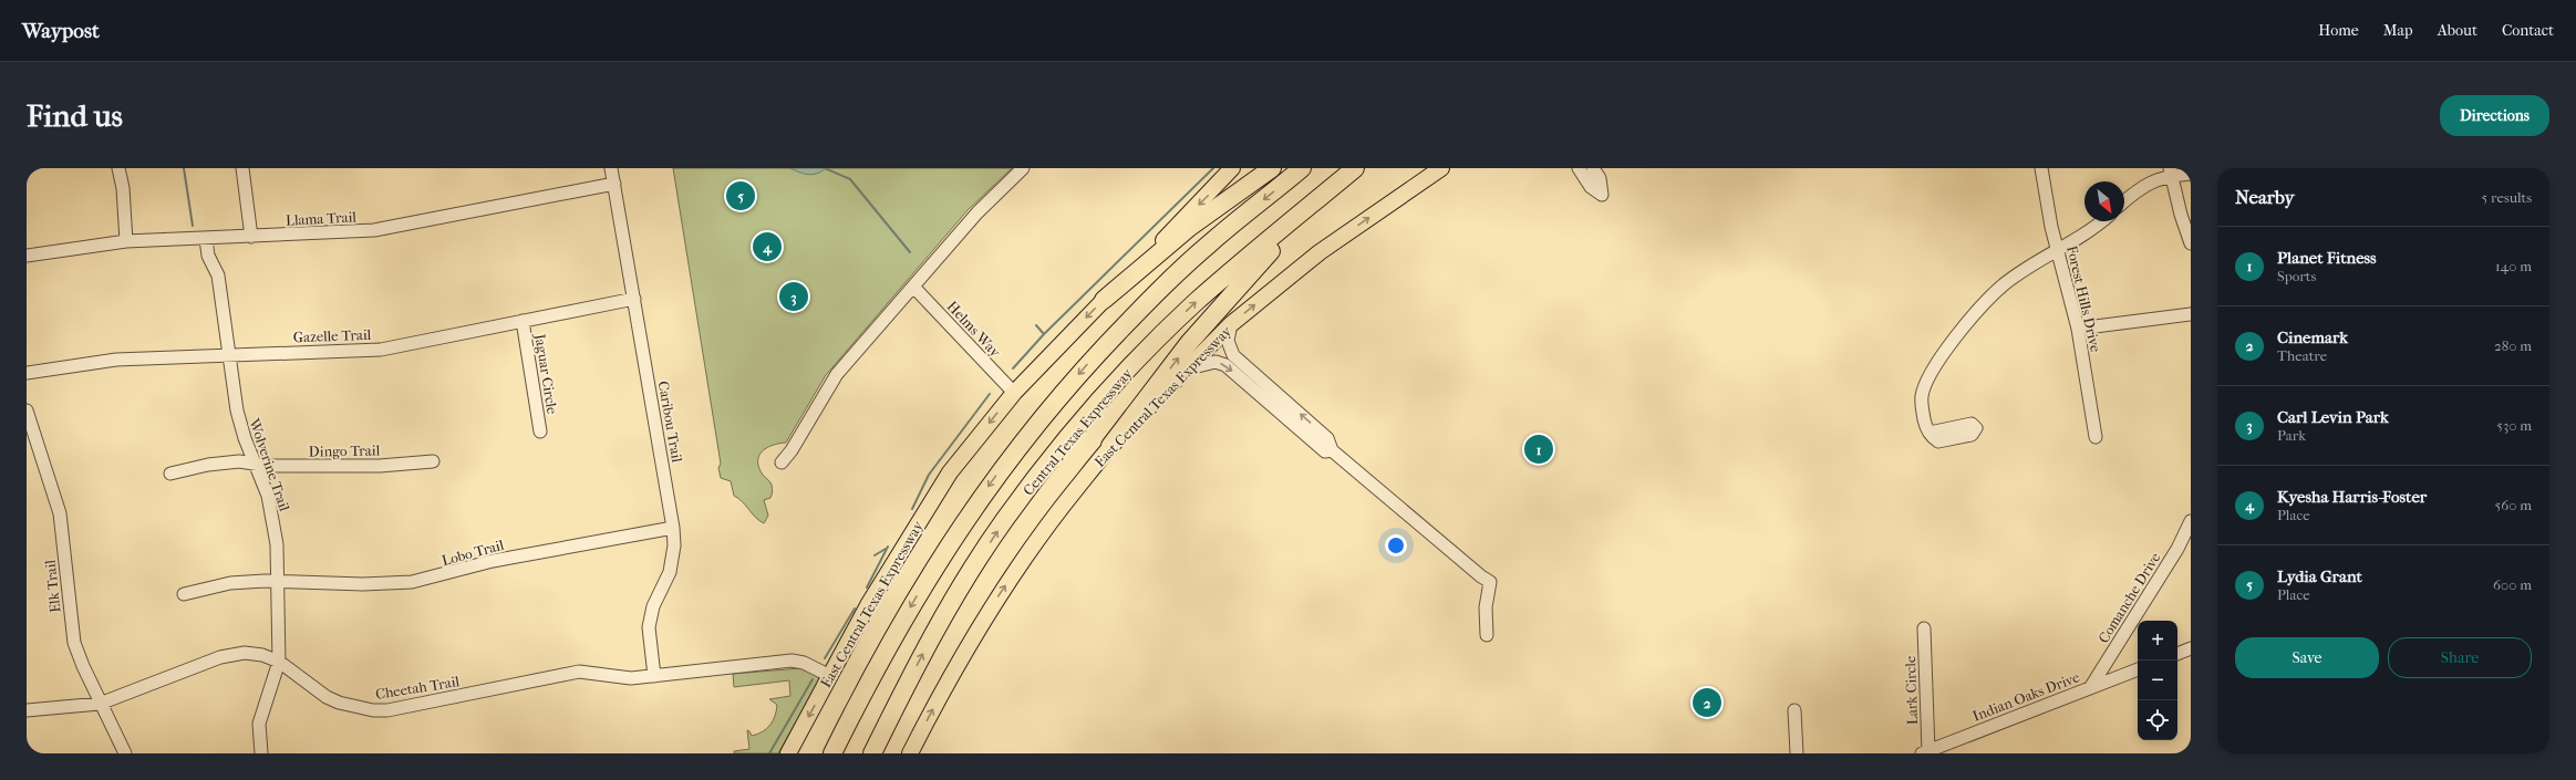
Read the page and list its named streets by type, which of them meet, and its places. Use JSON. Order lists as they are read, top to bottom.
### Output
{
  "streets": {
    "highway": ["Central Texas Expressway"],
    "main road": ["East Central Texas Expressway"],
    "street": [
      "Llama Trail",
      "Forest Hills Drive",
      "Helms Way",
      "Gazelle Trail",
      "Jaguar Circle",
      "Caribou Trail",
      "Dingo Trail",
      "Wolverine Trail",
      "Lobo Trail",
      "Elk Trail",
      "Comanche Drive",
      "Cheetah Trail",
      "Lark Circle",
      "Indian Oaks Drive"
    ]
  },
  "crossings": [
    ["Llama Trail", "Caribou Trail"],
    ["Llama Trail", "Wolverine Trail"],
    ["Helms Way", "East Central Texas Expressway"],
    ["Gazelle Trail", "Jaguar Circle"],
    ["Gazelle Trail", "Caribou Trail"],
    ["Gazelle Trail", "Wolverine Trail"],
    ["East Central Texas Expressway", "Cheetah Trail"],
    ["Caribou Trail", "Lobo Trail"],
    ["Caribou Trail", "Cheetah Trail"],
    ["Dingo Trail", "Wolverine Trail"],
    ["Wolverine Trail", "Lobo Trail"],
    ["Wolverine Trail", "Cheetah Trail"],
    ["Elk Trail", "Cheetah Trail"],
    ["Comanche Drive", "Indian Oaks Drive"],
    ["Lark Circle", "Indian Oaks Drive"]
  ],
  "north": "bottom right",
  "page": {
    "header": "Waypost",
    "nav": [
      "Home",
      "Map",
      "About",
      "Contact"
    ],
    "buttons": [
      "Directions",
      ["Save", "Share"]
    ],
    "title": "Find us",
    "heading": ["Nearby", "5 results"],
    "pins": [
      "5",
      "4",
      "3",
      "1",
      "2"
    ],
    "list": [
      {
        "mark": "1",
        "name": "Planet Fitness",
        "note": "Sports",
        "value": "140 m"
      },
      {
        "mark": "2",
        "name": "Cinemark",
        "note": "Theatre",
        "value": "280 m"
      },
      {
        "mark": "3",
        "name": "Carl Levin Park",
        "note": "Park",
        "value": "530 m"
      },
      {
        "mark": "4",
        "name": "Kyesha Harris-Foster",
        "note": "Place",
        "value": "560 m"
      },
      {
        "mark": "5",
        "name": "Lydia Grant",
        "note": "Place",
        "value": "600 m"
      }
    ],
    "map_buttons": ["+", "−"]
  }
}
